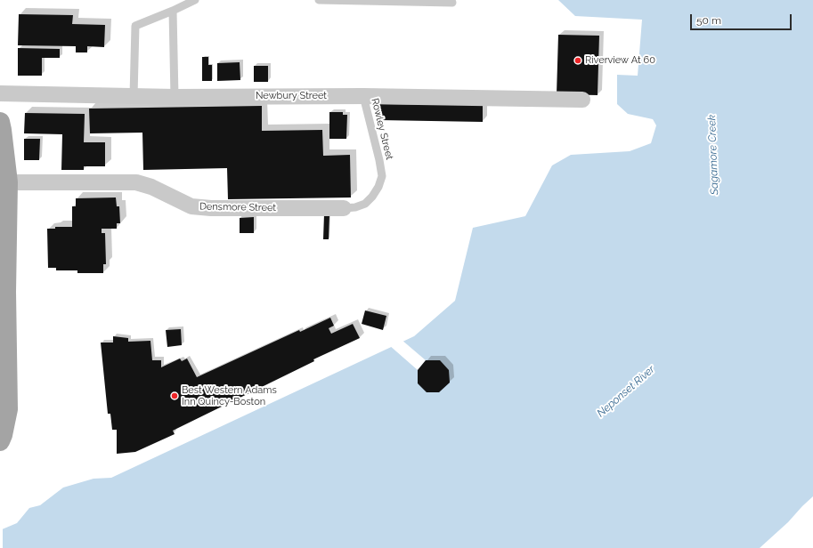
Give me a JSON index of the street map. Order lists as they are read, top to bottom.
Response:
{
  "streets": {
    "street": ["Newbury Street", "Densmore Street"],
    "lane": ["Rowley Street"]
  },
  "crossings": [
    ["Newbury Street", "Rowley Street"],
    ["Rowley Street", "Densmore Street"]
  ],
  "water": ["Sagamore Creek", "Neponset River"],
  "places": ["Riverview At 60", "Best Western Adams Inn Quincy-Boston"],
  "scale_bar": "50 m"
}
